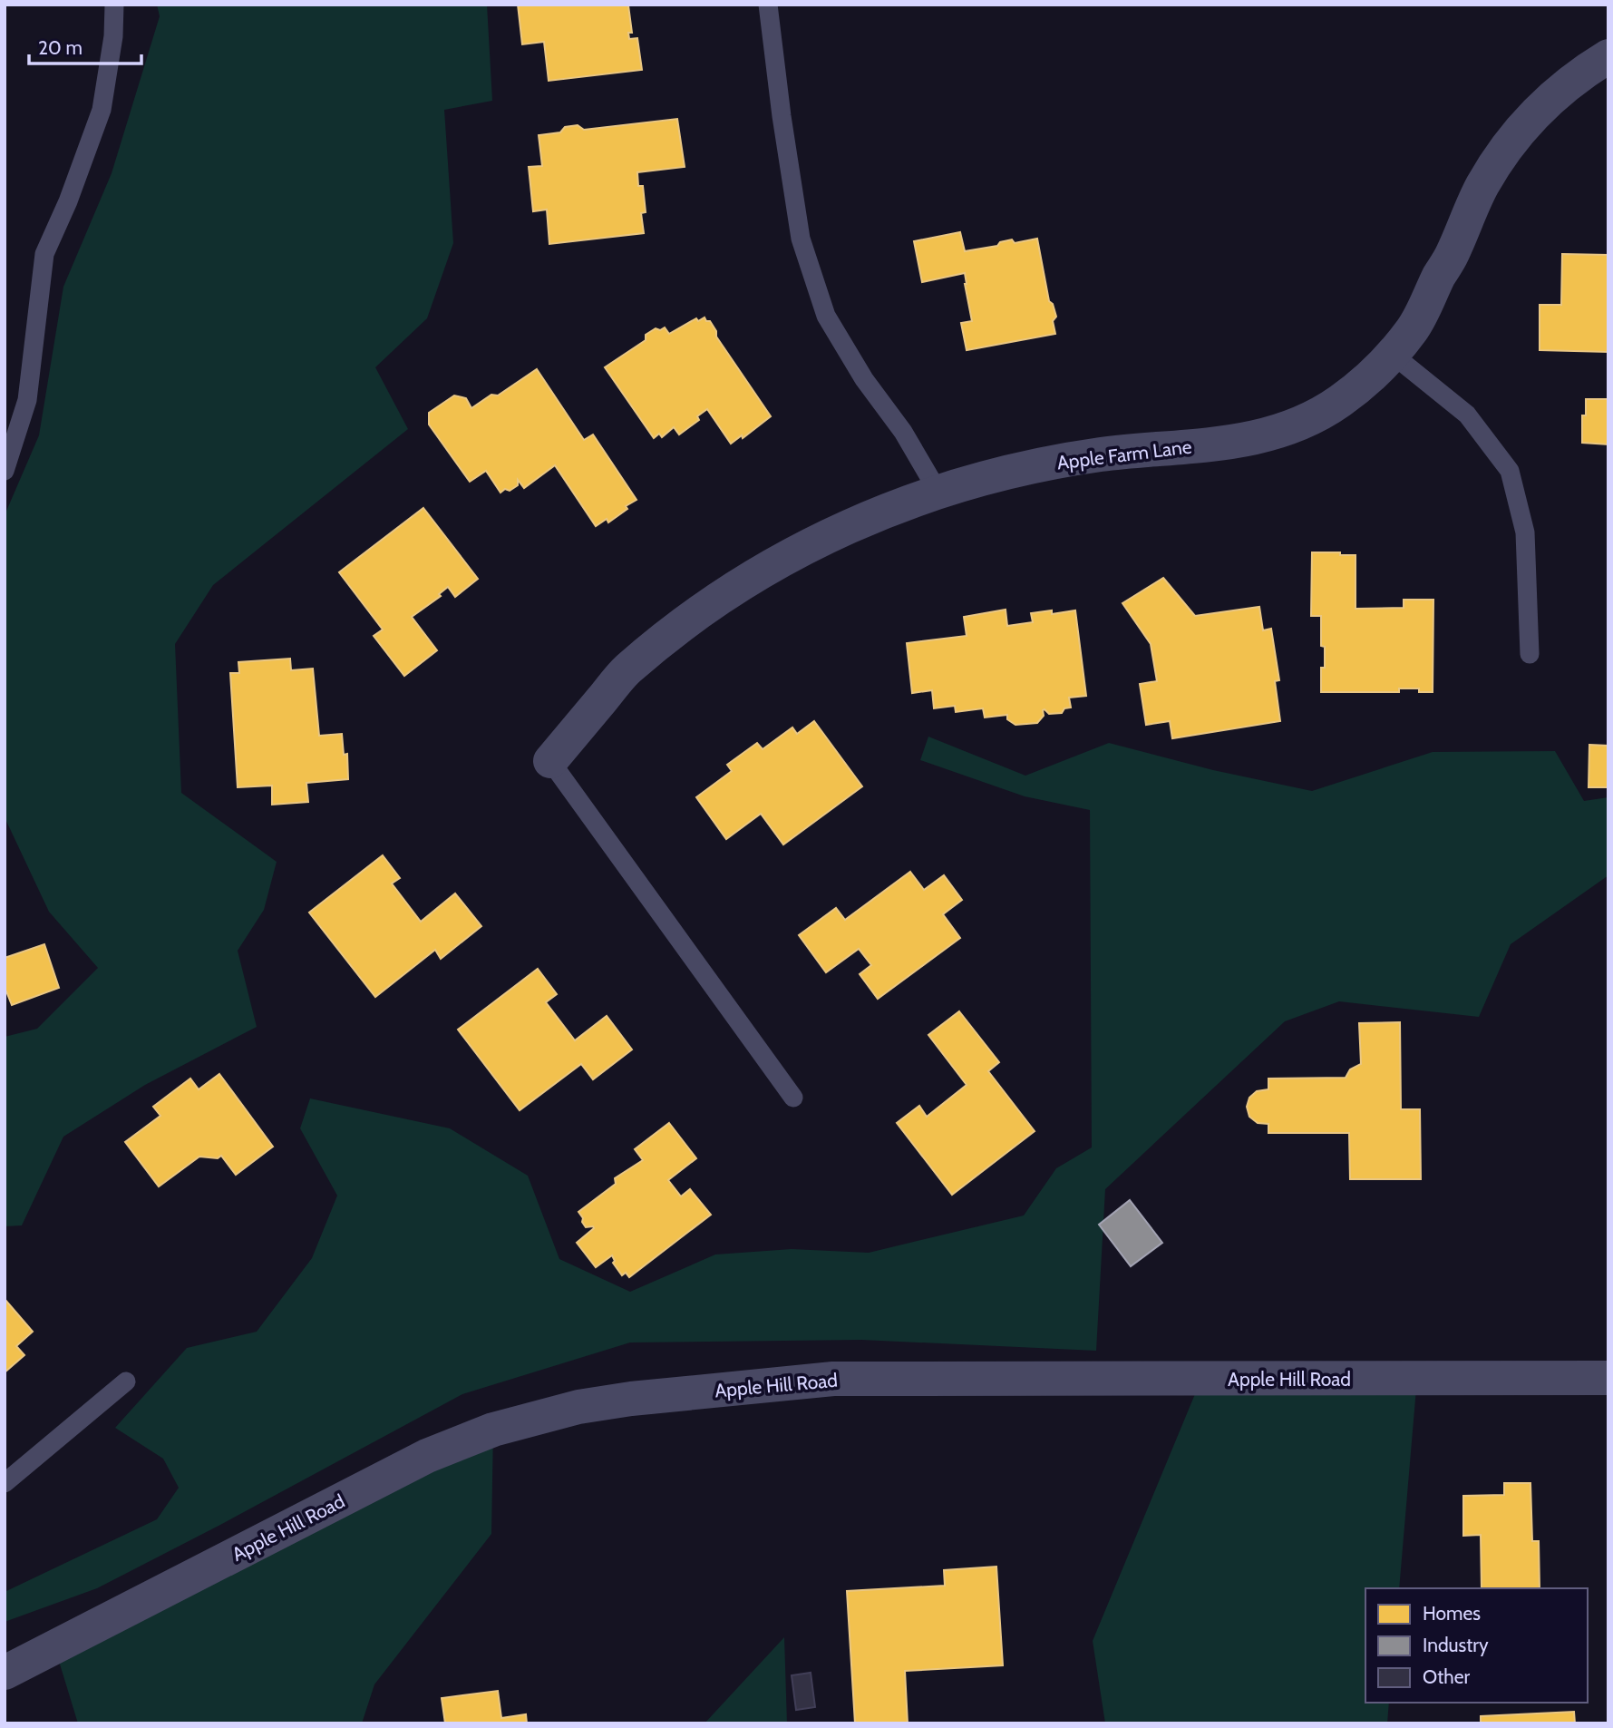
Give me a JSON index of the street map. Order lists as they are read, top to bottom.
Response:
{
  "streets": {
    "street": ["Apple Farm Lane", "Apple Hill Road"]
  },
  "legend": ["Homes", "Industry", "Other"],
  "scale_bar": "20 m"
}
